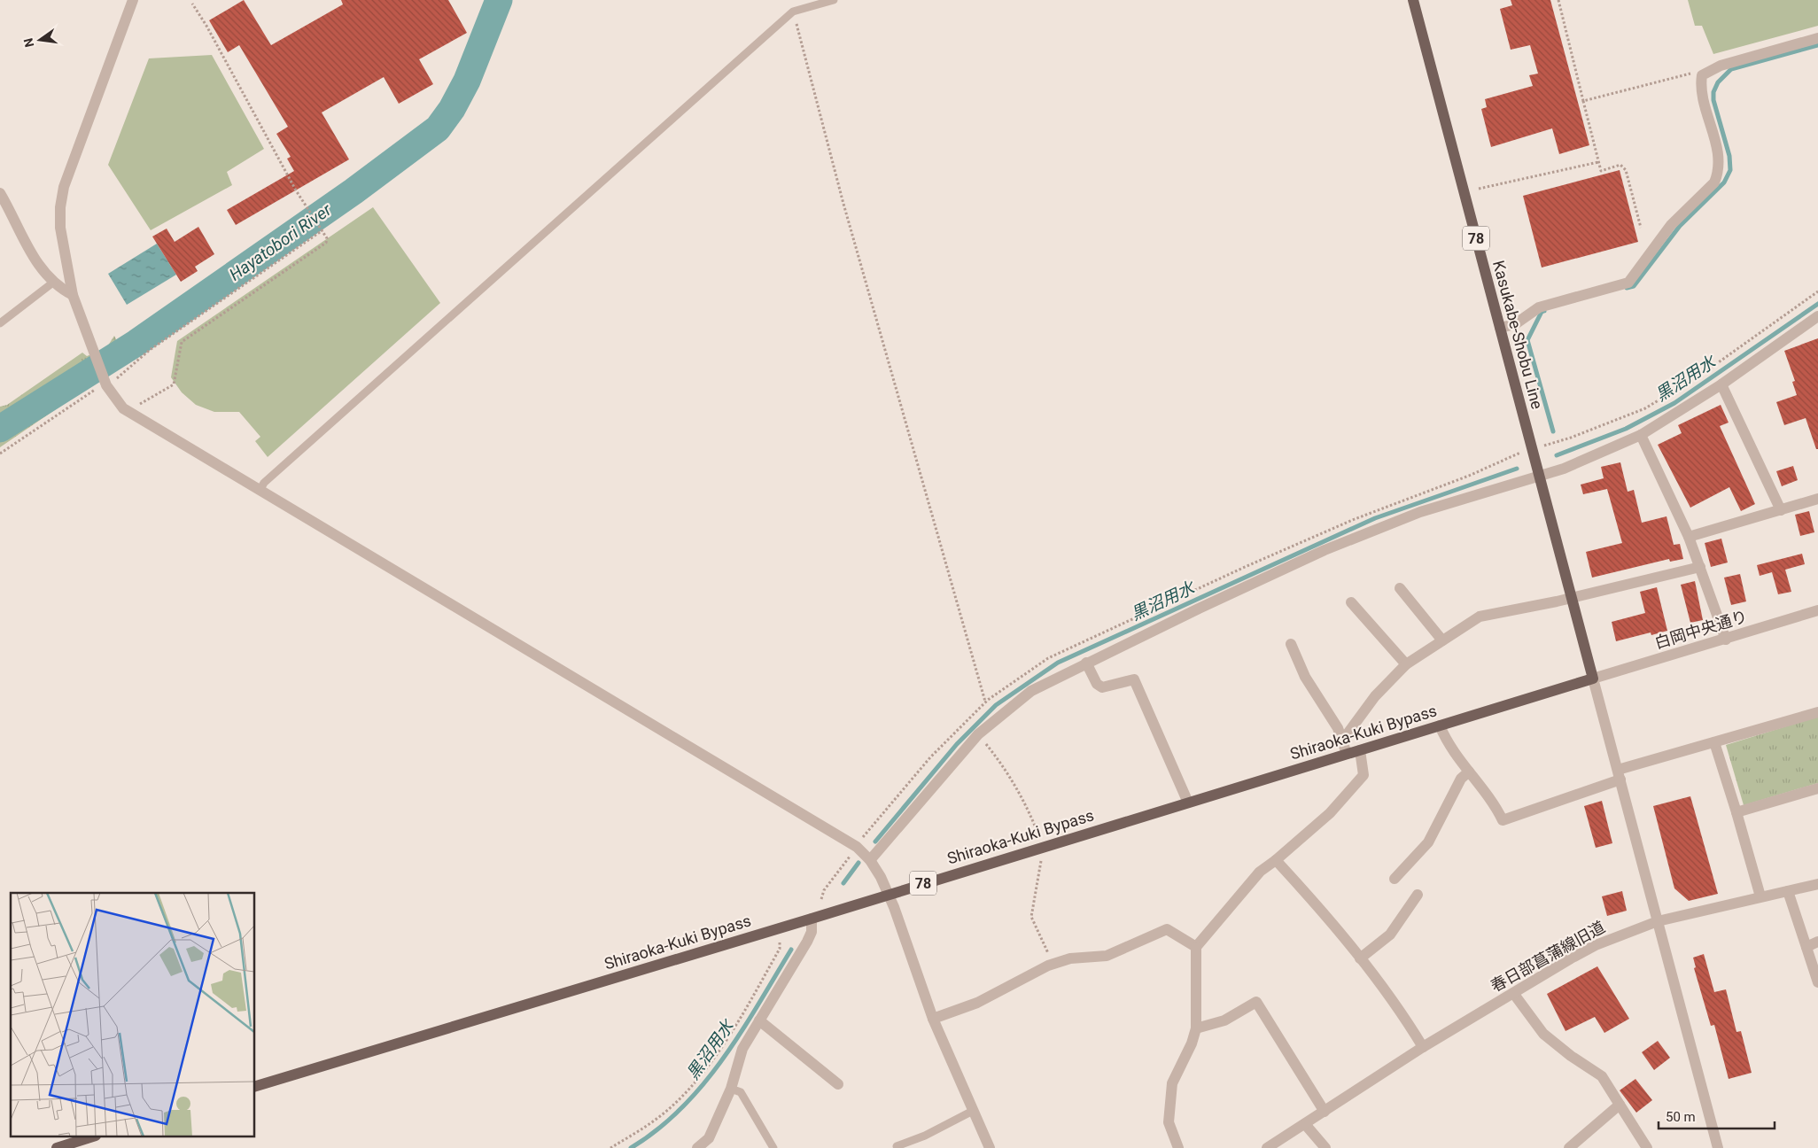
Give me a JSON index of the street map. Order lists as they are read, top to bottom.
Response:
{
  "streets": {
    "main road": ["78", "Kasukabe-Shobu Line", "Shiraoka-Kuki Bypass"],
    "street": ["白岡中央通り", "春日部菖蒲線旧道"]
  },
  "crossings": [
    ["Kasukabe-Shobu Line", "白岡中央通り"],
    ["Kasukabe-Shobu Line", "Shiraoka-Kuki Bypass"],
    ["白岡中央通り", "Shiraoka-Kuki Bypass"]
  ],
  "water": ["Hayatobori River", "黒沼用水"],
  "scale_bar": "50 m",
  "north": "left"
}
